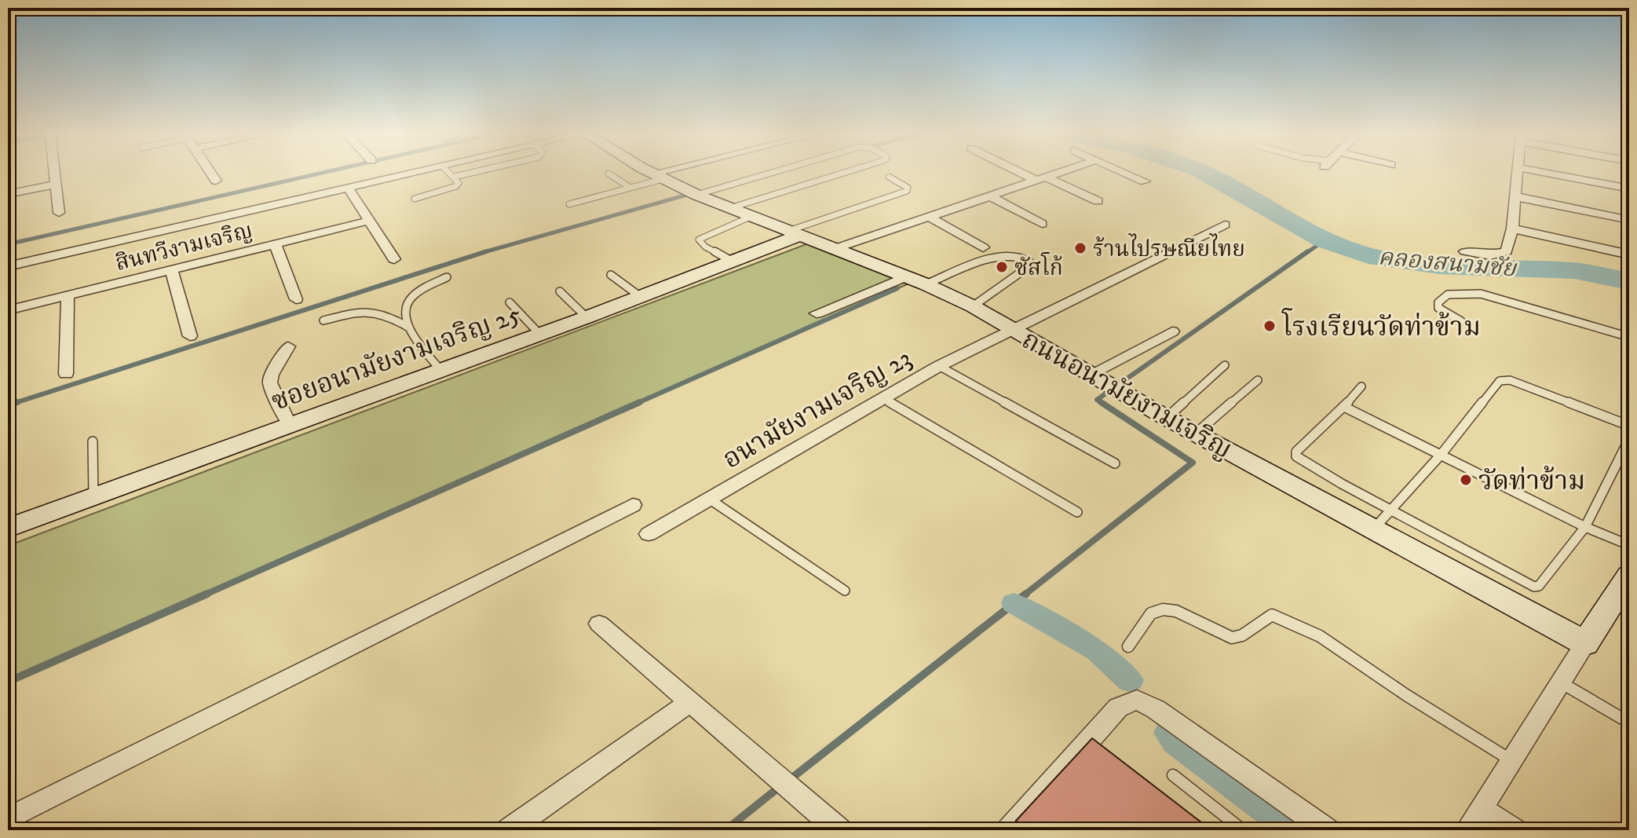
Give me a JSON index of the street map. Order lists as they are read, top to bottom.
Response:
{
  "streets": {
    "street": [
      "สินทวีงามเจริญ",
      "ซอยอนามัยงามเจริญ 25",
      "ถนนอนามัยงามเจริญ",
      "อนามัยงามเจริญ 23"
    ]
  },
  "crossings": [
    ["ซอยอนามัยงามเจริญ 25", "ถนนอนามัยงามเจริญ"],
    ["ถนนอนามัยงามเจริญ", "อนามัยงามเจริญ 23"]
  ],
  "water": ["คลองสนามชัย"],
  "places": [
    "ร้านไปรษณียไทย",
    "ซัสโก้",
    "โรงเรียนวัดท่าข้าม",
    "วัดท่าข้าม"
  ]
}
